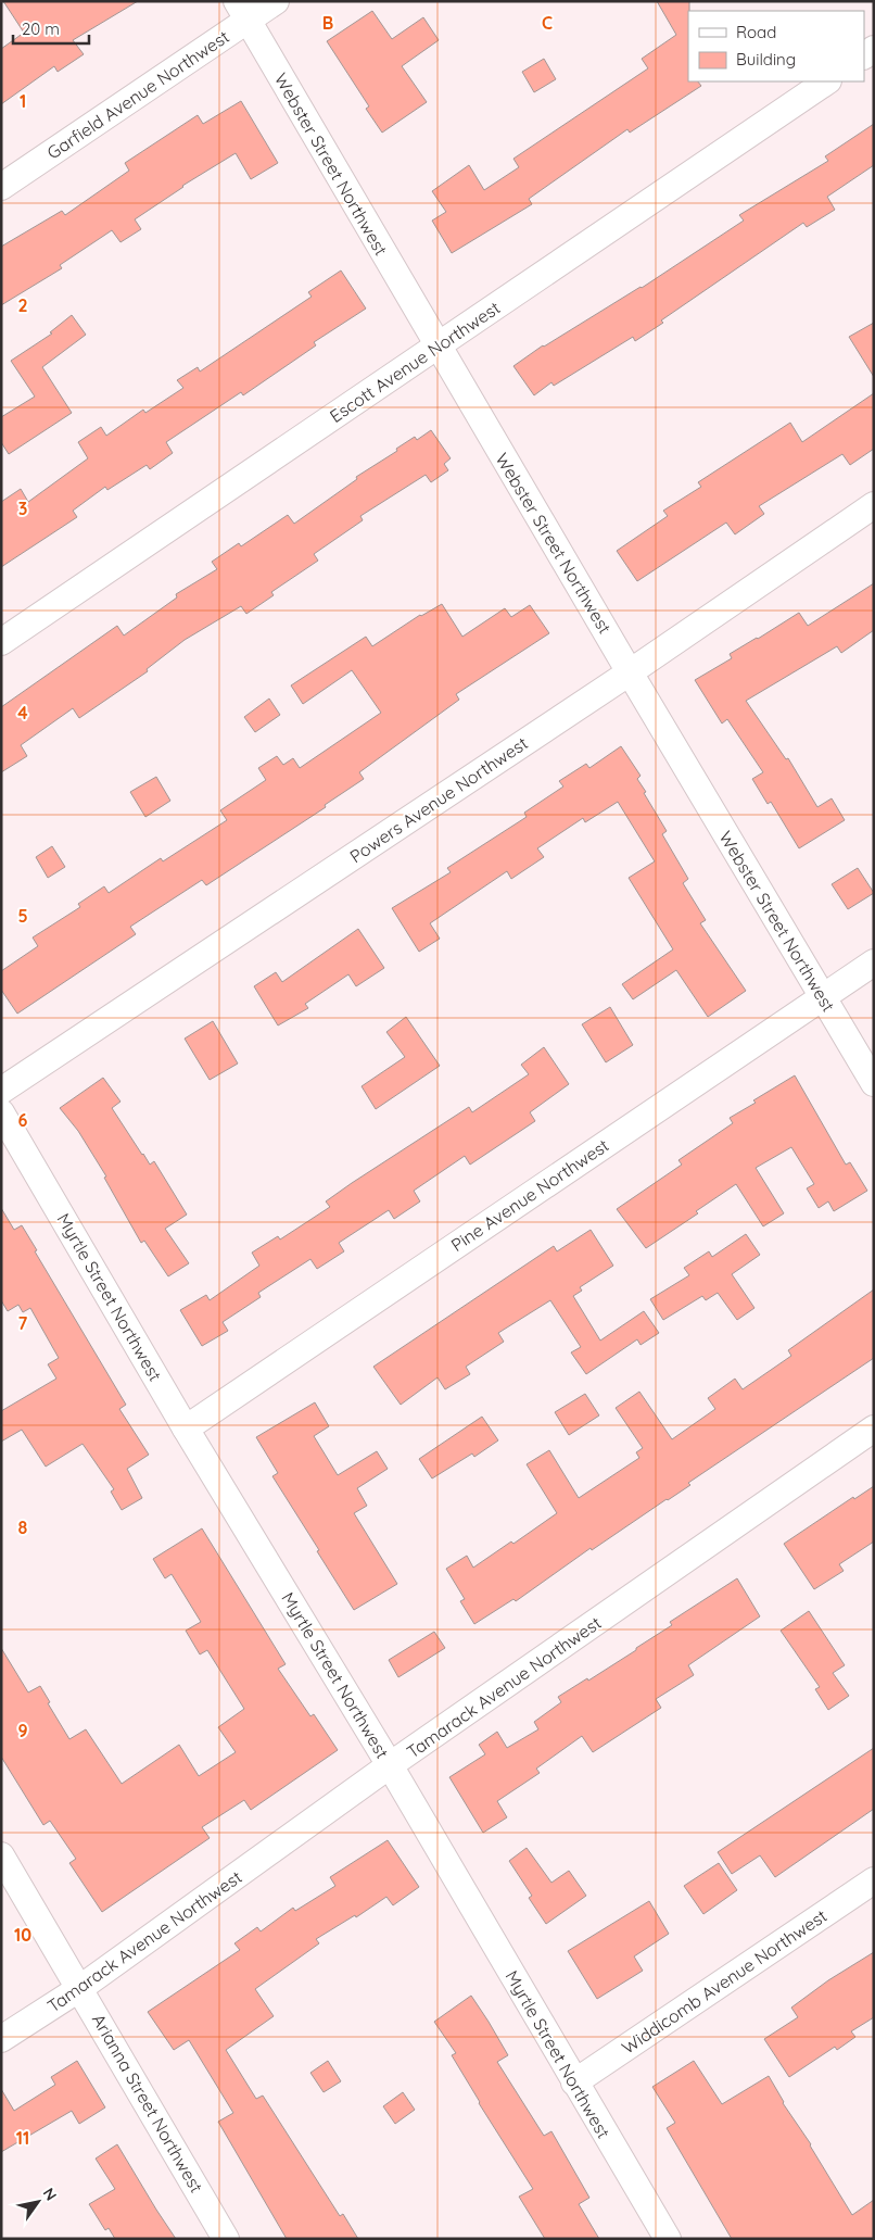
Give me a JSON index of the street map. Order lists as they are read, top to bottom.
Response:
{
  "streets": {
    "street": [
      "Garfield Avenue Northwest",
      "Webster Street Northwest",
      "Escott Avenue Northwest",
      "Powers Avenue Northwest",
      "Pine Avenue Northwest",
      "Myrtle Street Northwest",
      "Tamarack Avenue Northwest",
      "Widdicomb Avenue Northwest",
      "Arianna Street Northwest"
    ]
  },
  "crossings": [
    ["Garfield Avenue Northwest", "Webster Street Northwest"],
    ["Webster Street Northwest", "Escott Avenue Northwest"],
    ["Webster Street Northwest", "Powers Avenue Northwest"],
    ["Webster Street Northwest", "Pine Avenue Northwest"],
    ["Pine Avenue Northwest", "Myrtle Street Northwest"],
    ["Myrtle Street Northwest", "Tamarack Avenue Northwest"],
    ["Myrtle Street Northwest", "Widdicomb Avenue Northwest"],
    ["Tamarack Avenue Northwest", "Arianna Street Northwest"]
  ],
  "legend": ["Road", "Building"],
  "scale_bar": "20 m",
  "north": "top right",
  "grid": {
    "columns": ["B", "C"],
    "rows": [
      "1",
      "2",
      "3",
      "4",
      "5",
      "6",
      "7",
      "8",
      "9",
      "10",
      "11"
    ]
  }
}
